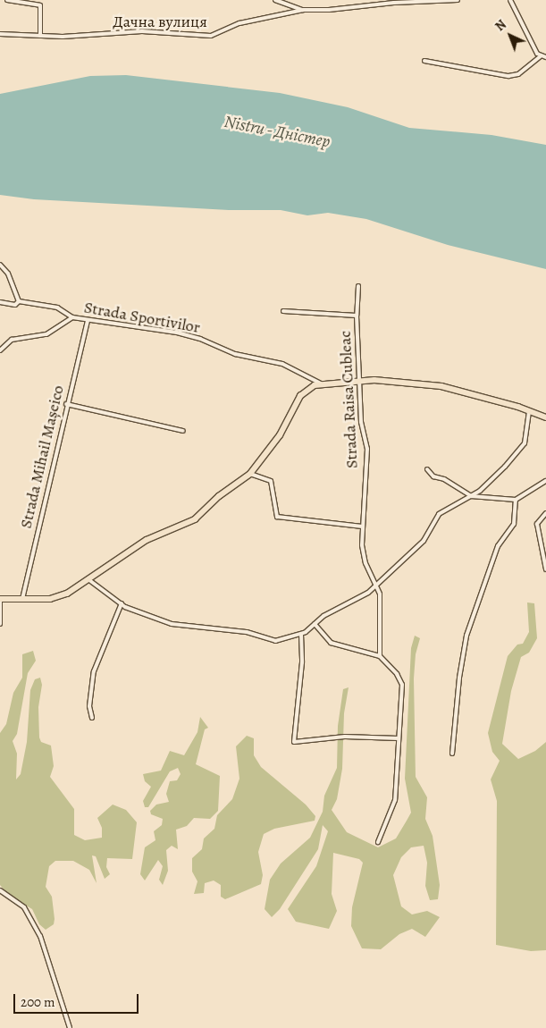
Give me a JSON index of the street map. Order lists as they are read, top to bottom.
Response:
{
  "streets": {
    "street": [
      "Дачна вулиця",
      "Strada Sportivilor",
      "Strada Raisa Cubleac",
      "Strada Mihail Mașeico"
    ]
  },
  "crossings": [
    ["Strada Sportivilor", "Strada Mihail Mașeico"]
  ],
  "water": ["Nistru - Дністер"],
  "scale_bar": "200 m",
  "north": "top left"
}
